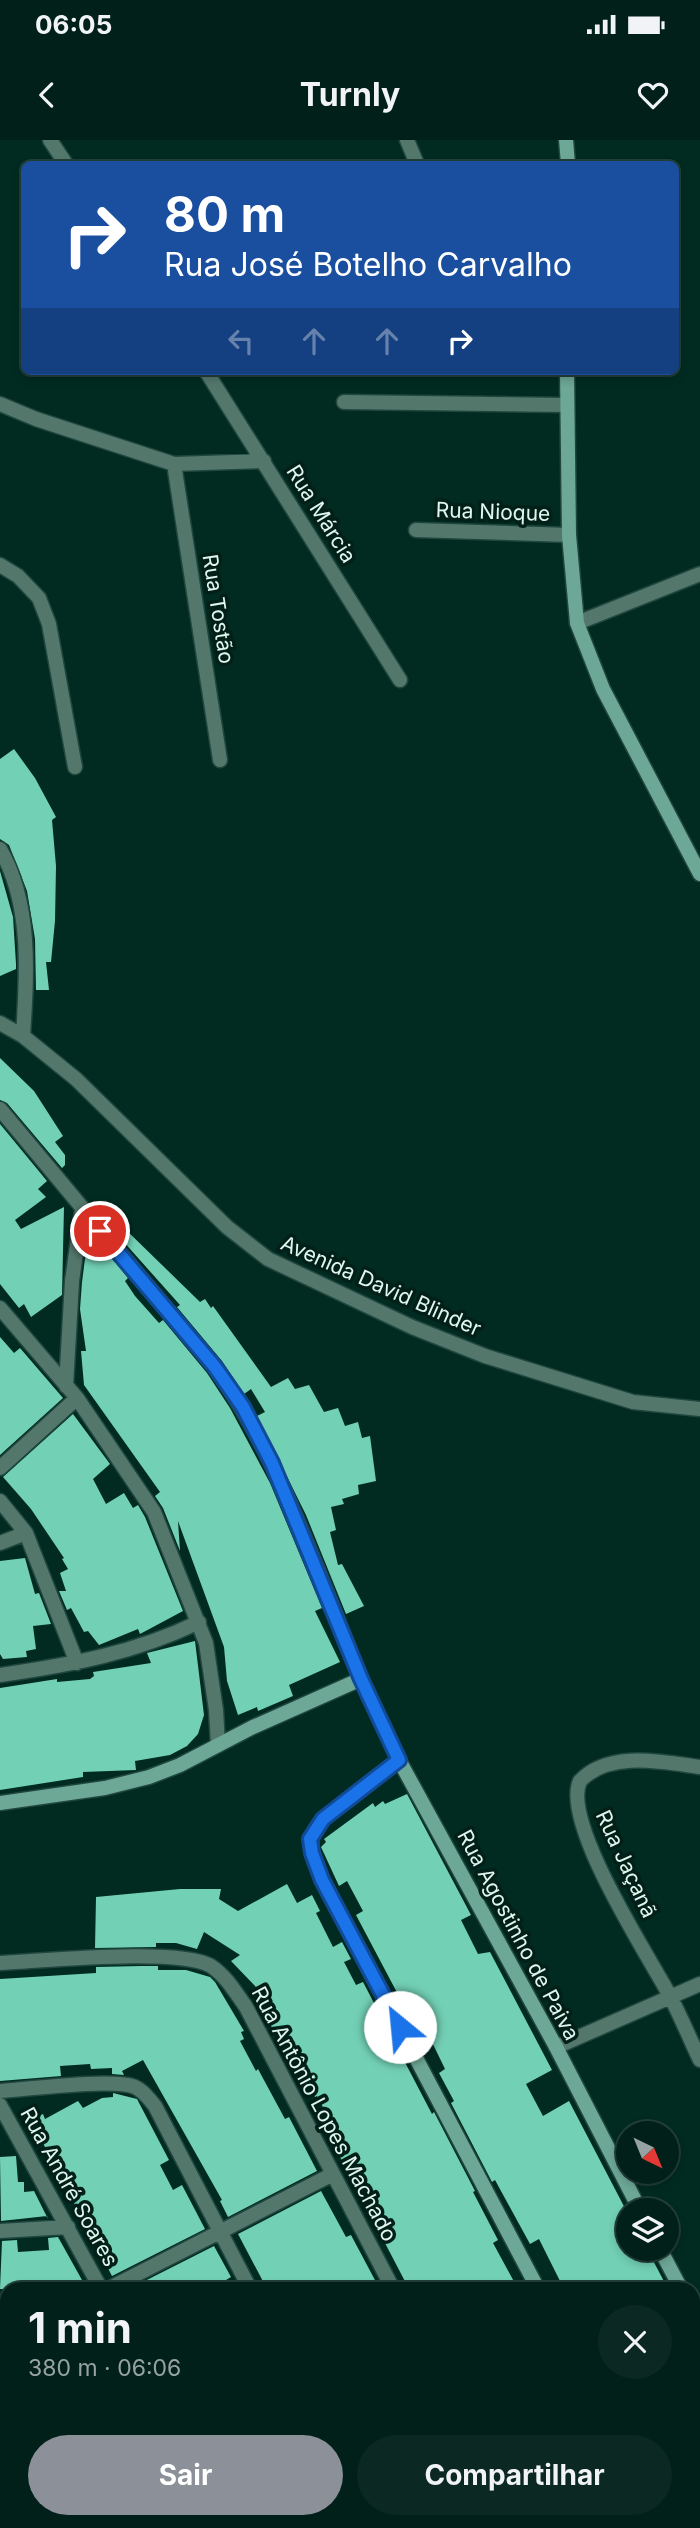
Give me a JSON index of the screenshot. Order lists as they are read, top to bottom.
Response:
{
  "streets": {
    "main road": ["Rua Agostinho de Paiva"],
    "street": [
      "Rua Nioque",
      "Rua Márcia",
      "Rua Tostão",
      "Avenida David Blinder",
      "Rua Jaçanã",
      "Rua Antônio Lopes Machado",
      "Rua André Soares"
    ]
  },
  "north": "bottom right",
  "page": {
    "status": "06:05",
    "header": "Turnly",
    "turn": ["80 m", "Rua José Botelho Carvalho"],
    "heading": ["1 min", "380 m · 06:06"],
    "buttons": ["Sair", "Compartilhar"]
  }
}
